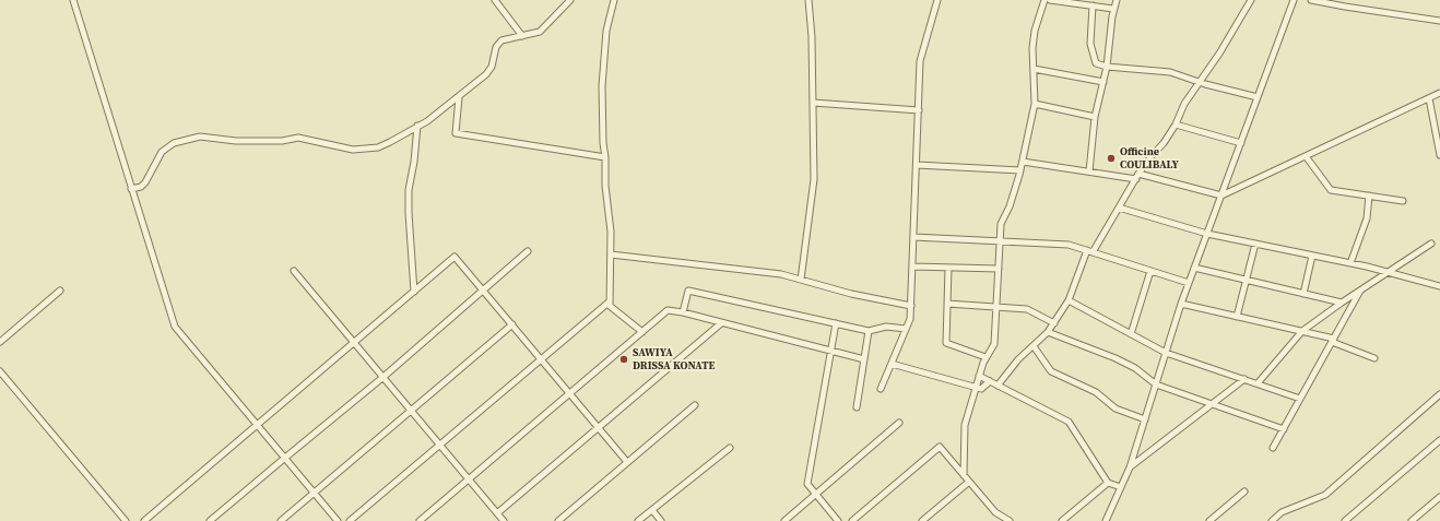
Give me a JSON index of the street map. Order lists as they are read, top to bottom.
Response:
{
  "places": ["Officine COULIBALY", "SAWIYA DRISSA KONATE"]
}
